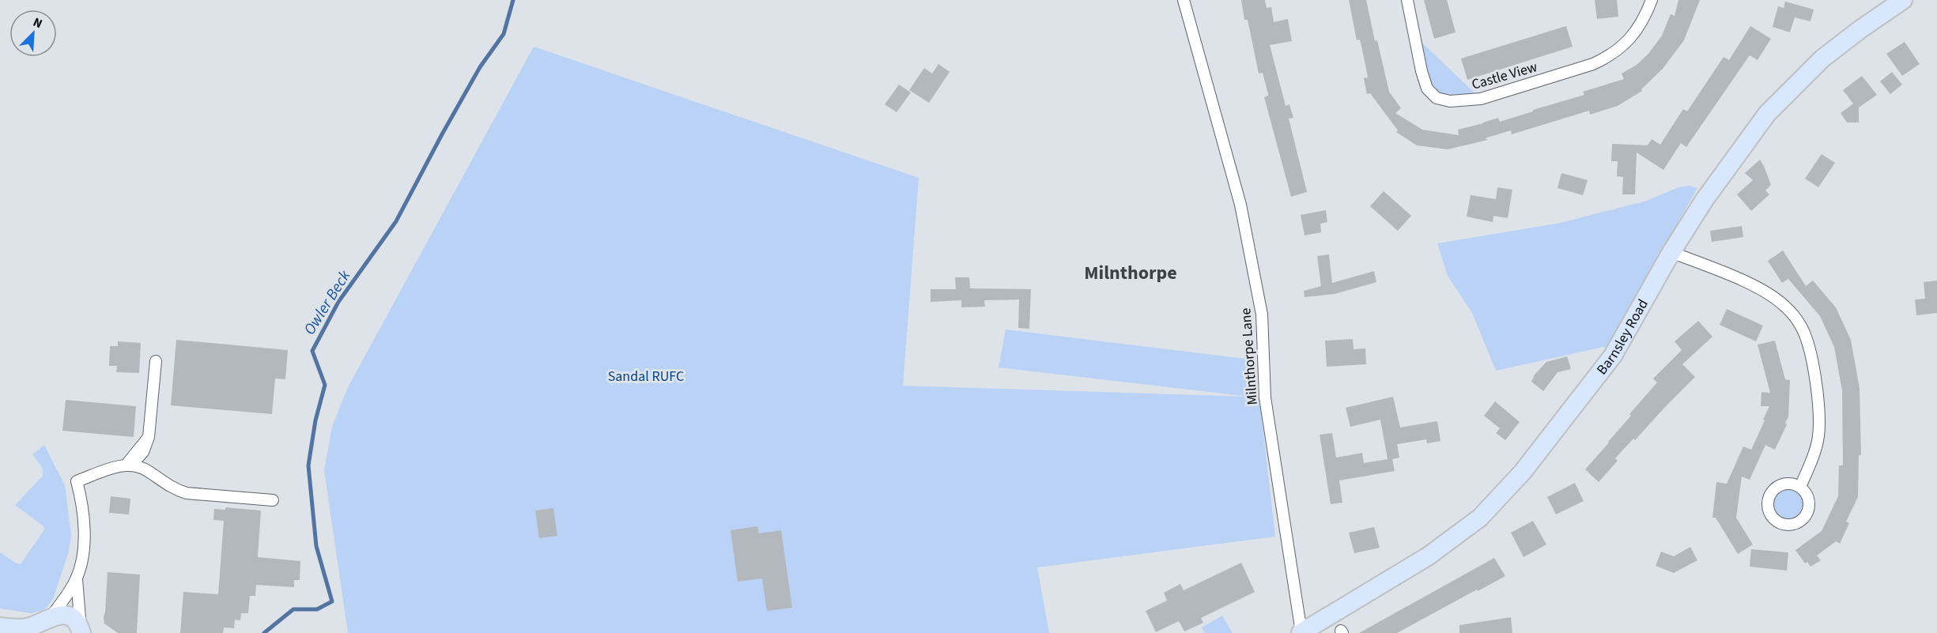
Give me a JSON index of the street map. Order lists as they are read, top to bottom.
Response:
{
  "streets": {
    "main road": ["Barnsley Road"],
    "street": ["Castle View", "Milnthorpe Lane"]
  },
  "crossings": [
    ["Barnsley Road", "Milnthorpe Lane"]
  ],
  "districts": ["Milnthorpe"],
  "water": ["Owler Beck"],
  "parks": ["Sandal RUFC"],
  "north": "top right"
}
